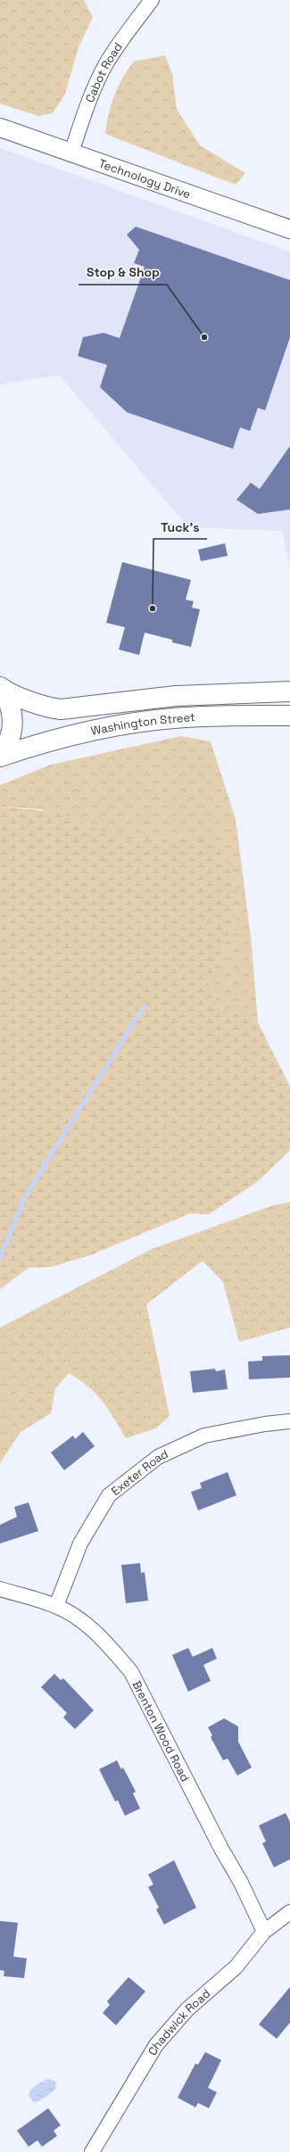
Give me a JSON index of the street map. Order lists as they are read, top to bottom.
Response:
{
  "streets": {
    "main road": ["Washington Street"],
    "street": [
      "Cabot Road",
      "Technology Drive",
      "Exeter Road",
      "Brenton Wood Road",
      "Chadwick Road"
    ]
  },
  "crossings": [
    ["Cabot Road", "Technology Drive"],
    ["Exeter Road", "Brenton Wood Road"],
    ["Brenton Wood Road", "Chadwick Road"]
  ],
  "places": ["Stop & Shop", "Tuck's"]
}
